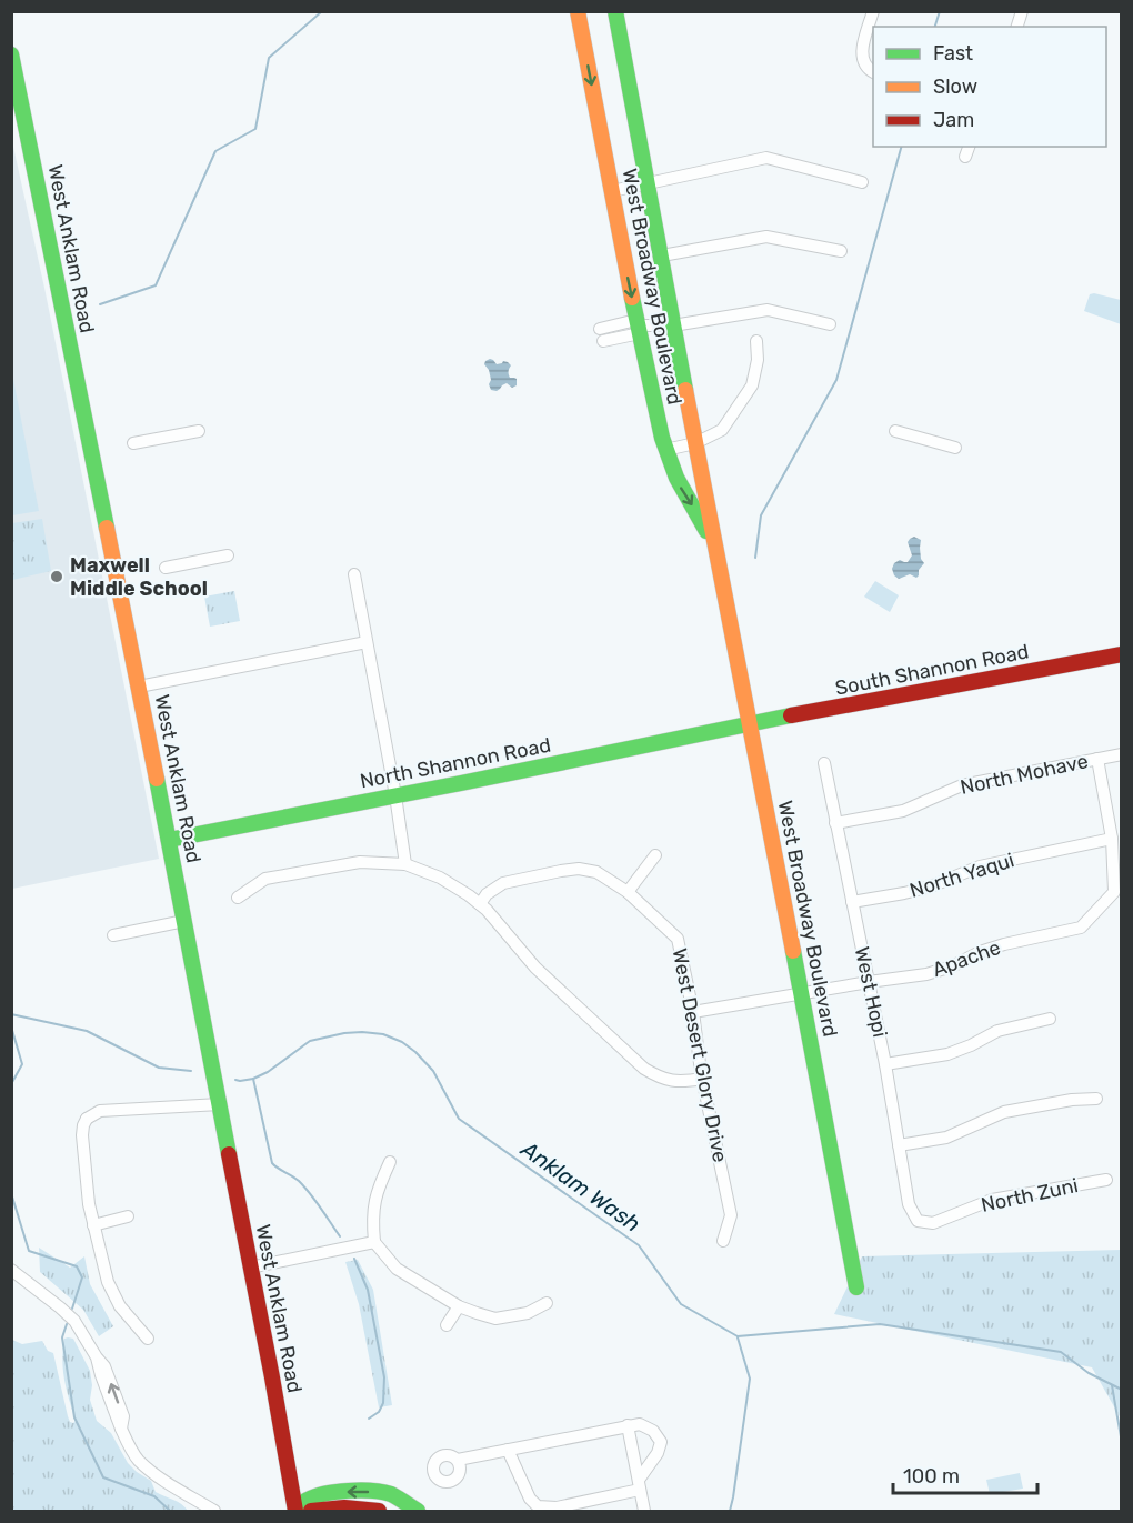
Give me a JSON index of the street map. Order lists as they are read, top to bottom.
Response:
{
  "streets": {
    "street": [
      "West Anklam Road",
      "West Broadway Boulevard",
      "South Shannon Road",
      "North Shannon Road",
      "North Mohave",
      "North Yaqui",
      "Apache",
      "West Hopi",
      "West Desert Glory Drive",
      "North Zuni"
    ]
  },
  "crossings": [
    ["West Anklam Road", "North Shannon Road"],
    ["West Broadway Boulevard", "South Shannon Road"],
    ["West Broadway Boulevard", "North Shannon Road"],
    ["West Broadway Boulevard", "Apache"],
    ["South Shannon Road", "North Shannon Road"],
    ["North Mohave", "West Hopi"],
    ["North Yaqui", "West Hopi"],
    ["Apache", "West Hopi"],
    ["Apache", "West Desert Glory Drive"],
    ["West Hopi", "North Zuni"]
  ],
  "water": ["Anklam Wash"],
  "places": ["Maxwell Middle School"],
  "legend": ["Fast", "Slow", "Jam"],
  "scale_bar": "100 m"
}
